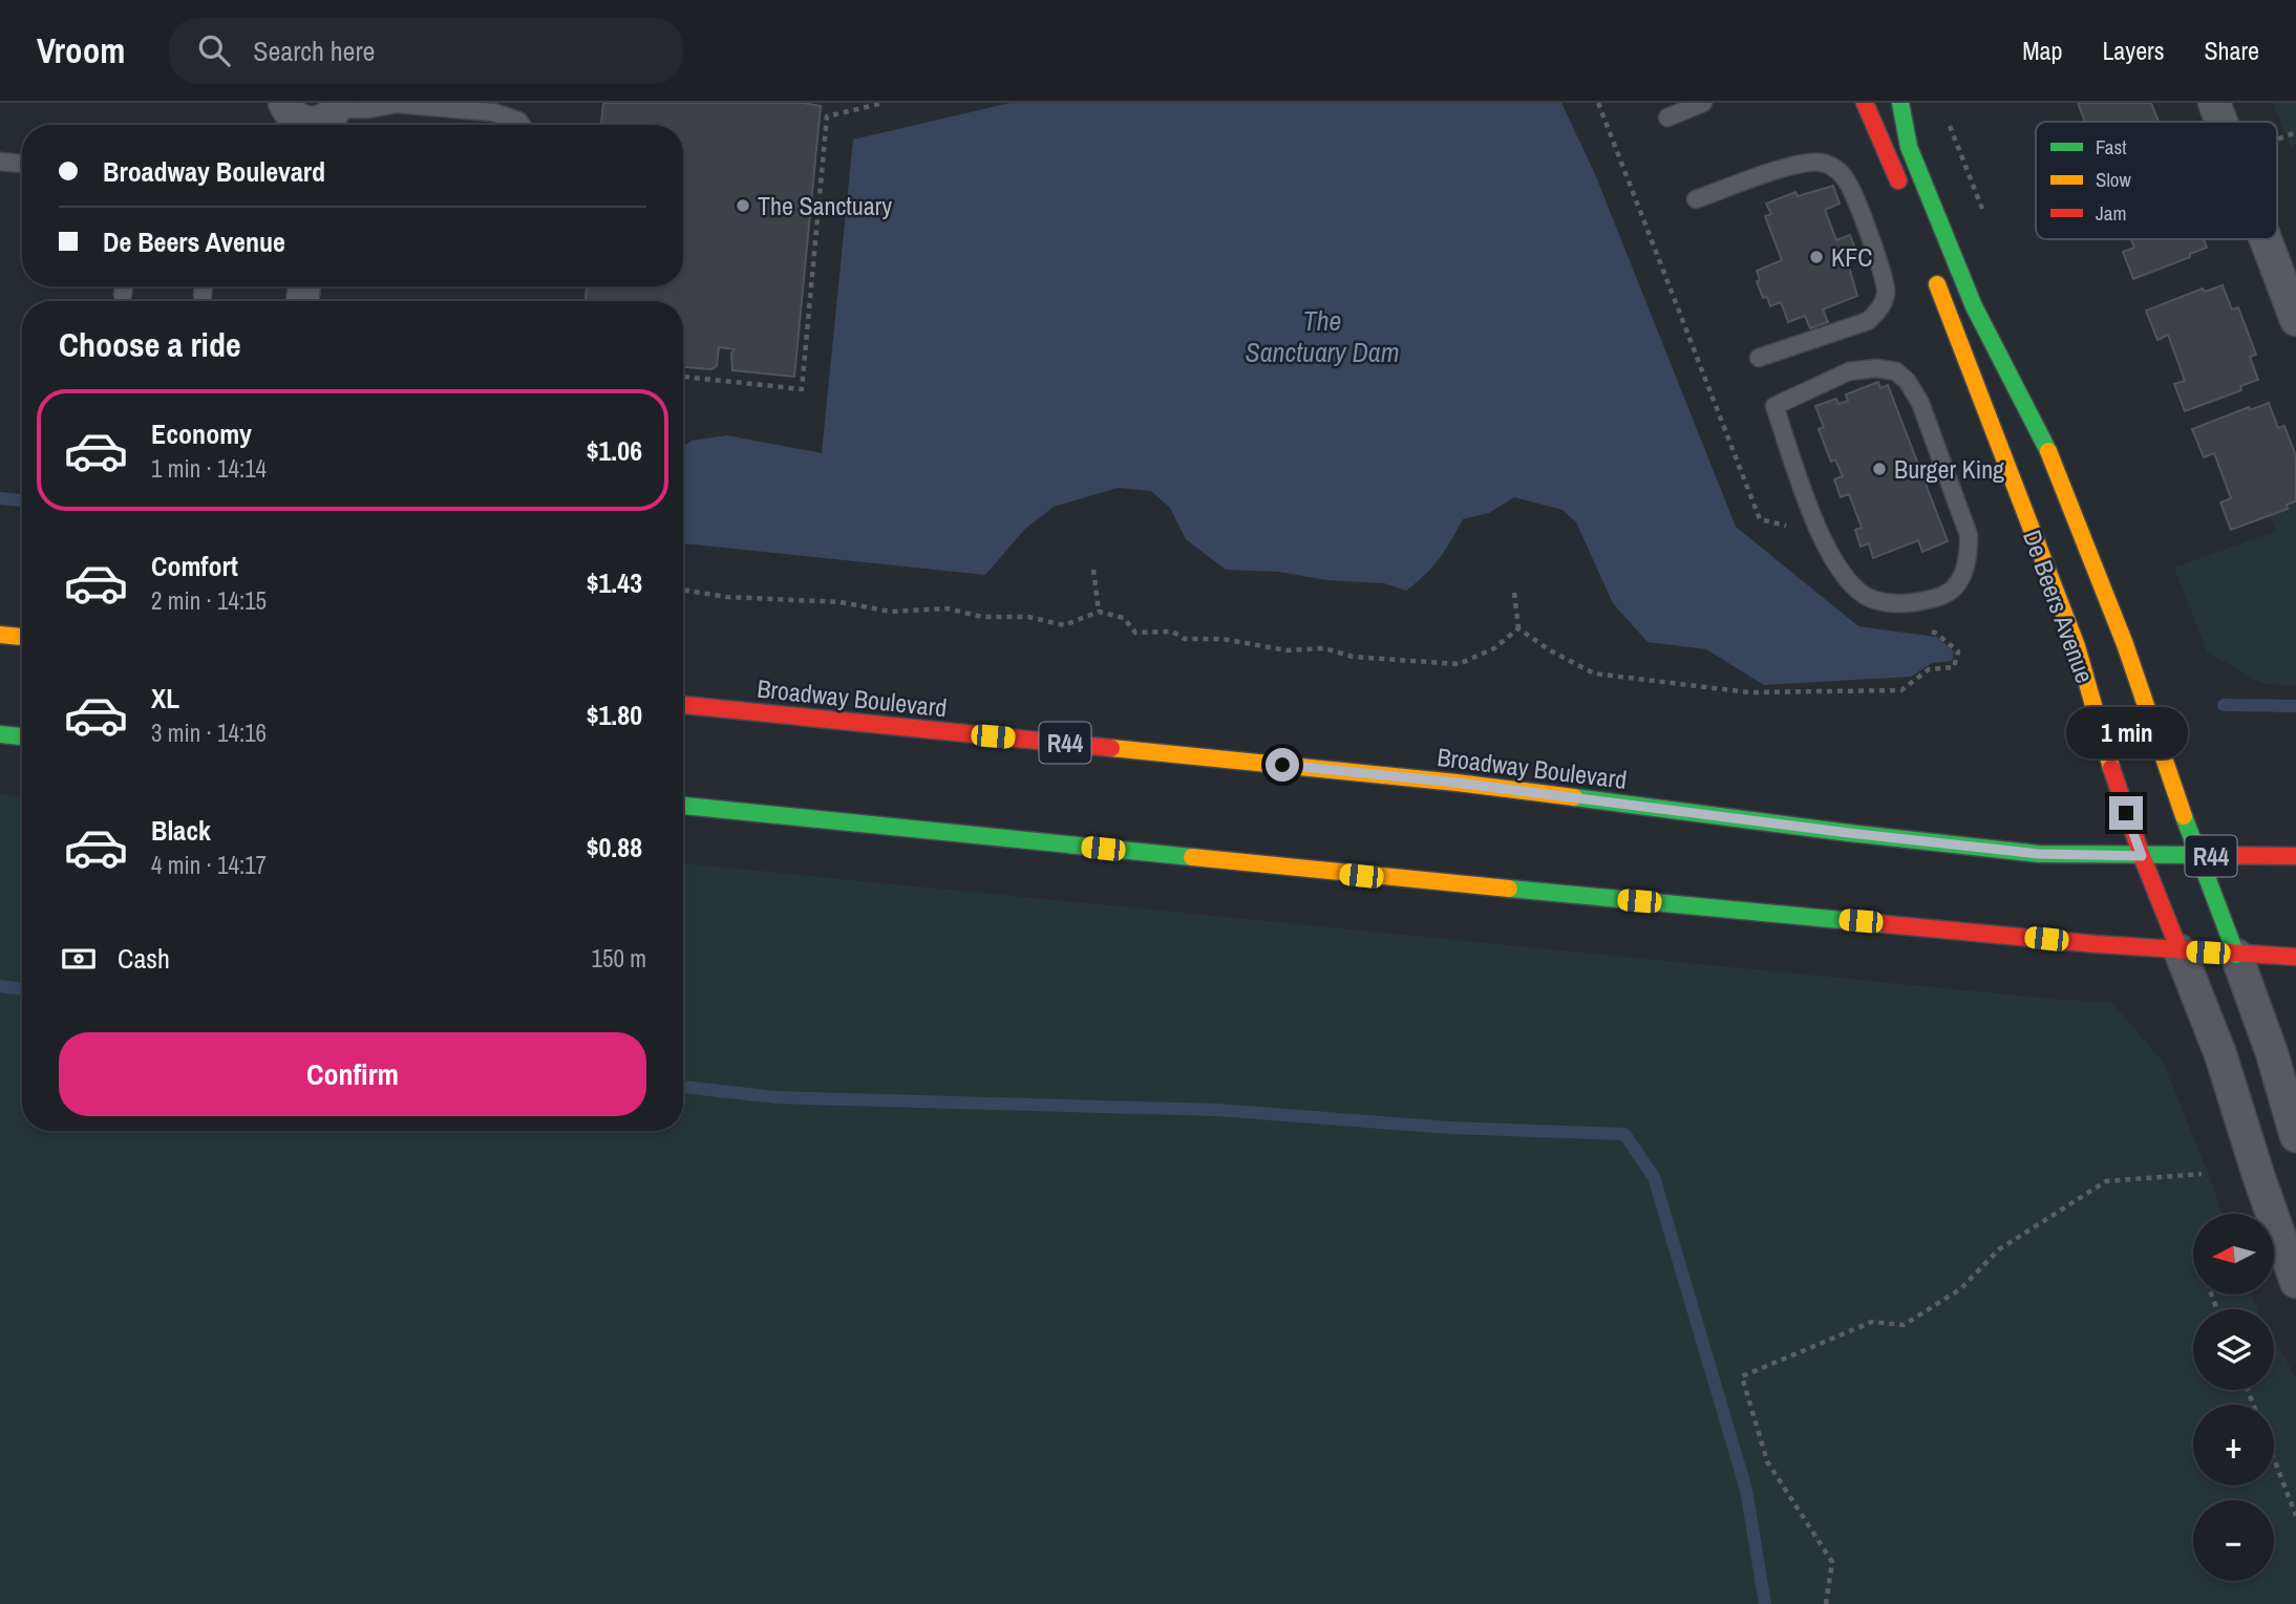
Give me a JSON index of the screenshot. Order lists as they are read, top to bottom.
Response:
{
  "streets": {
    "main road": ["De Beers Avenue", "Broadway Boulevard", "R44"]
  },
  "crossings": [
    ["De Beers Avenue", "Broadway Boulevard"]
  ],
  "water": ["The Sanctuary Dam"],
  "places": ["The Sanctuary", "KFC", "Burger King"],
  "legend": ["Fast", "Slow", "Jam"],
  "north": "left",
  "page": {
    "header": "Vroom",
    "search": "Search here",
    "nav": ["Map", "Layers", "Share"],
    "banner": ["Broadway Boulevard", "De Beers Avenue"],
    "heading": "Choose a ride",
    "list": [
      {
        "name": "Economy",
        "note": "1 min · 14:14",
        "value": "$1.06"
      },
      {
        "name": "Comfort",
        "note": "2 min · 14:15",
        "value": "$1.43"
      },
      {
        "name": "XL",
        "note": "3 min · 14:16",
        "value": "$1.80"
      },
      {
        "name": "Black",
        "note": "4 min · 14:17",
        "value": "$0.88"
      }
    ],
    "bubble": "1 min",
    "pay": ["Cash", "150 m"],
    "buttons": "Confirm",
    "map_buttons": ["+", "−"]
  }
}
